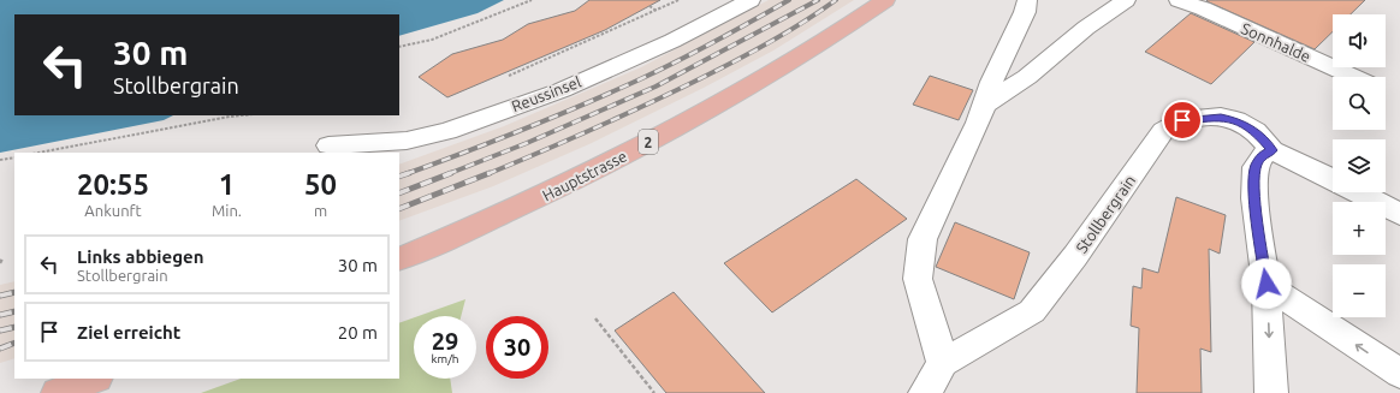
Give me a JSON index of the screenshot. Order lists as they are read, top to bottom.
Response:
{
  "streets": {
    "main road": ["2", "Hauptstrasse"],
    "street": ["Sonnhalde", "Reussinsel", "Stollbergrain"]
  },
  "page": {
    "map_buttons": ["+", "−"],
    "turn": ["30 m", "Stollbergrain"],
    "eta": [
      "20:55",
      "Ankunft",
      "1",
      "Min.",
      "50",
      "m"
    ],
    "list": [
      {
        "name": "Links abbiegen",
        "note": "Stollbergrain",
        "value": "30 m"
      },
      {
        "name": "Ziel erreicht",
        "value": "20 m"
      }
    ],
    "speed": "29 km/h",
    "limit": "30"
  }
}
